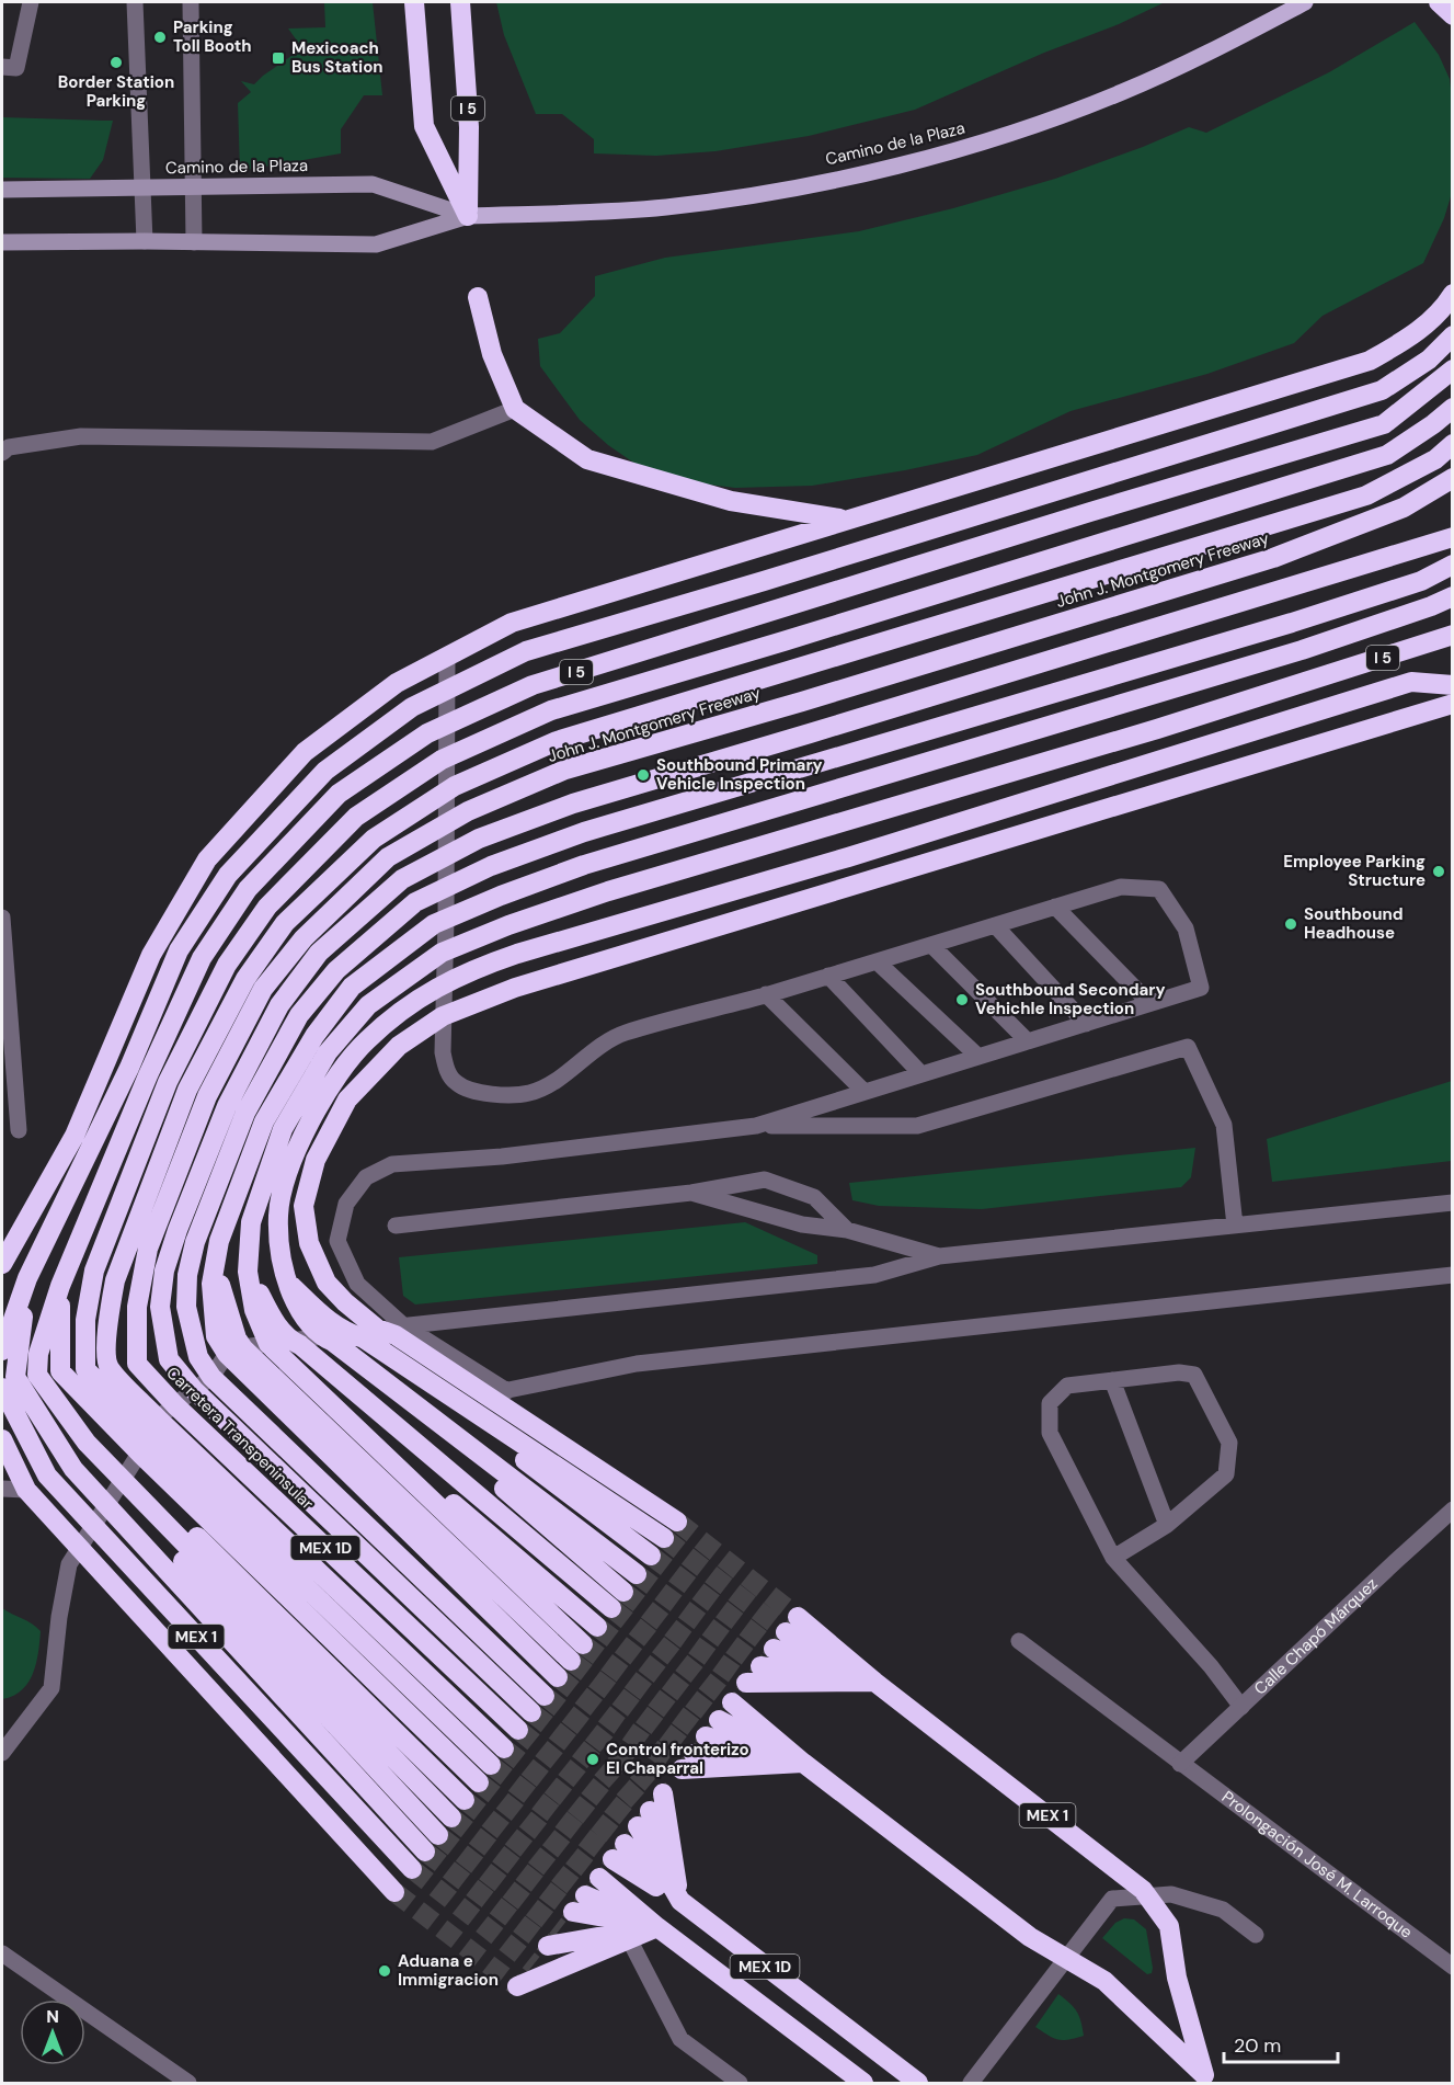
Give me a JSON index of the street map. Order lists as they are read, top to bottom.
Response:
{
  "streets": {
    "highway": [
      "I 5",
      "John J. Montgomery Freeway",
      "Carretera Transpeninsular",
      "MEX 1D",
      "MEX 1"
    ],
    "main road": ["Camino de la Plaza"],
    "street": ["Calle Chapó Márquez", "Prolongación José M. Larroque"]
  },
  "crossings": [
    ["I 5", "Camino de la Plaza"],
    ["I 5", "MEX 1"],
    ["John J. Montgomery Freeway", "Carretera Transpeninsular"],
    ["Calle Chapó Márquez", "Prolongación José M. Larroque"]
  ],
  "places": {
    "other": [
      "Parking Toll Booth",
      "Border Station Parking",
      "Southbound Primary Vehicle Inspection",
      "Employee Parking Structure",
      "Southbound Headhouse",
      "Southbound Secondary Vehichle Inspection",
      "Control fronterizo El Chaparral",
      "Aduana e Immigracion"
    ],
    "transit": ["Mexicoach Bus Station"]
  },
  "scale_bar": "20 m",
  "north": "top"
}
